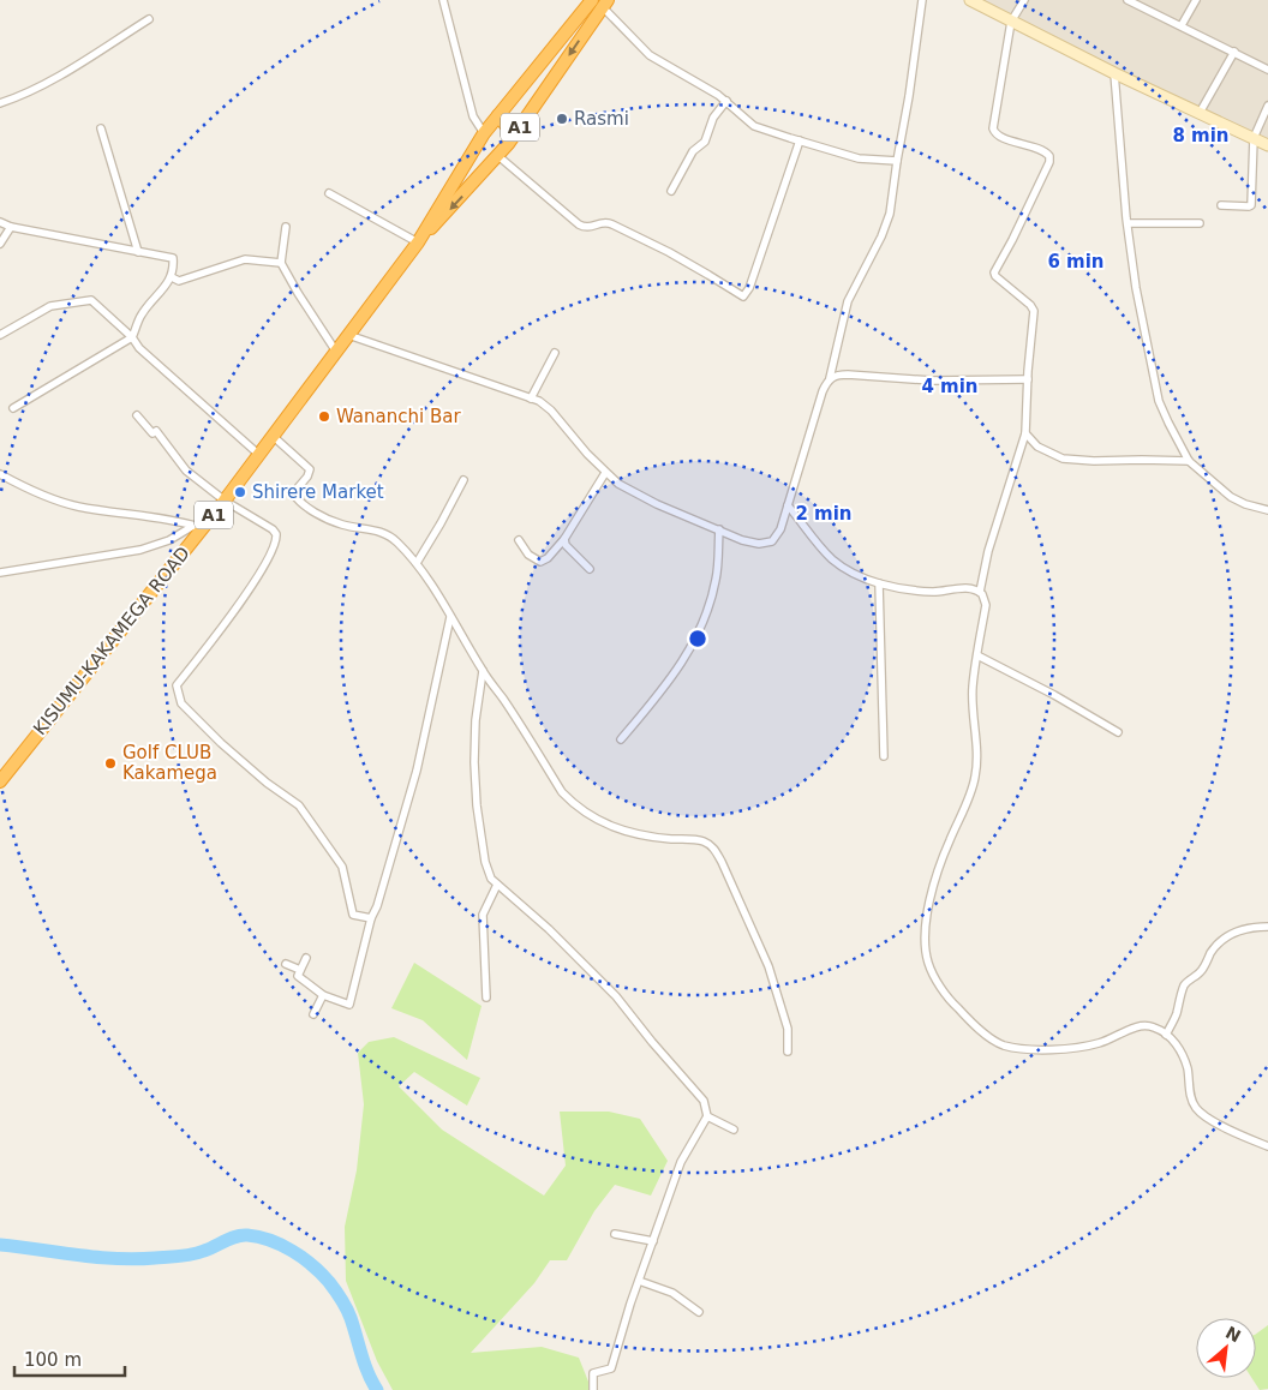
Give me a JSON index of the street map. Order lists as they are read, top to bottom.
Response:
{
  "streets": {
    "highway": ["A1", "KISUMU-KAKAMEGA ROAD"]
  },
  "places": [
    "Rasmi",
    "Wananchi Bar",
    "Shirere Market",
    "Golf CLUB Kakamega"
  ],
  "scale_bar": "100 m",
  "north": "top right",
  "rings": [
    "8 min",
    "6 min",
    "4 min",
    "2 min"
  ]
}
